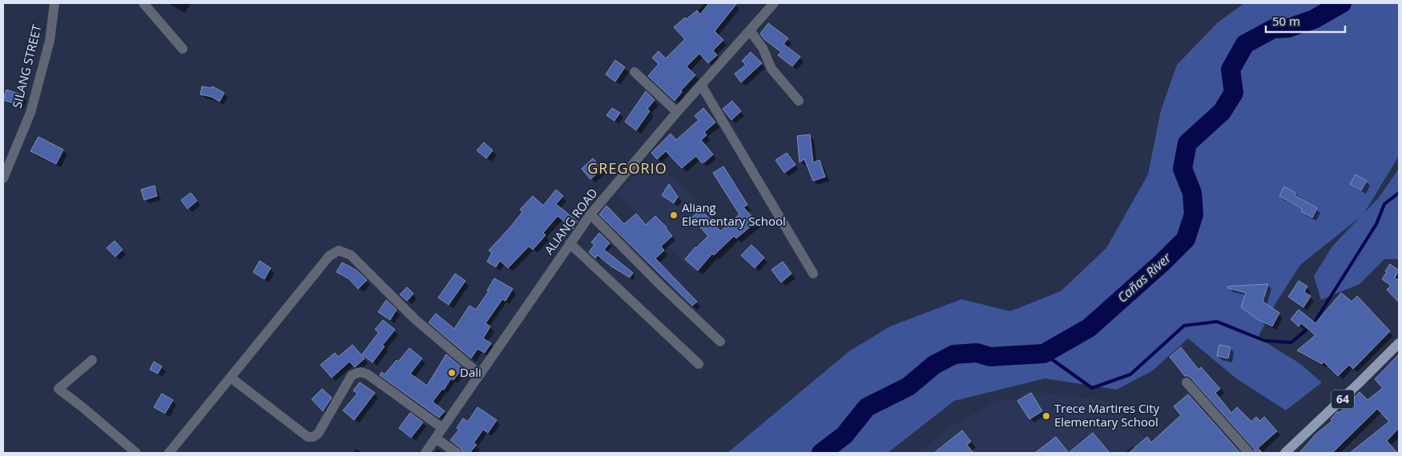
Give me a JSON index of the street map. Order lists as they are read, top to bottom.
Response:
{
  "streets": {
    "main road": ["64"],
    "street": ["SILANG STREET", "ALIANG ROAD"]
  },
  "districts": ["GREGORIO"],
  "water": ["Cañas River"],
  "places": ["Aliang Elementary School", "Dali", "Trece Martires City Elementary School"],
  "scale_bar": "50 m"
}
